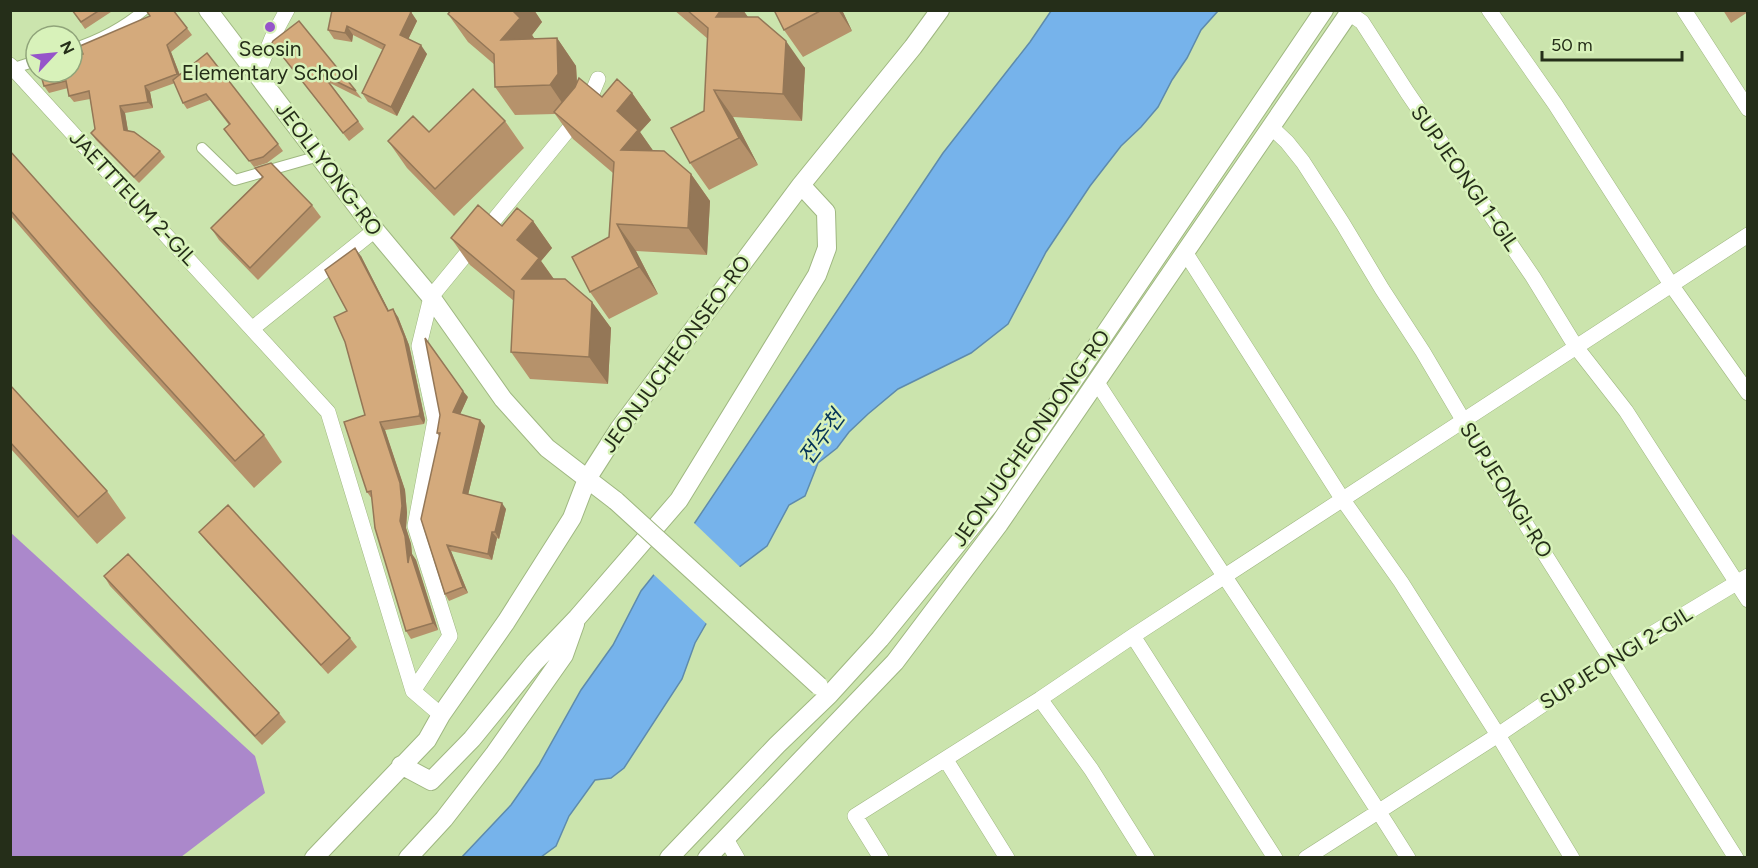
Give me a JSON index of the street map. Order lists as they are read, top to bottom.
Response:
{
  "streets": {
    "street": [
      "JEOLLYONG-RO",
      "SUPJEONGI 1-GIL",
      "JAETTTEUM 2-GIL",
      "JEONJUCHEONSEO-RO",
      "JEONJUCHEONDONG-RO",
      "SUPJEONGI-RO",
      "SUPJEONGI 2-GIL"
    ]
  },
  "crossings": [
    ["JEOLLYONG-RO", "JEONJUCHEONSEO-RO"],
    ["JEOLLYONG-RO", "JEONJUCHEONDONG-RO"],
    ["SUPJEONGI 1-GIL", "JEONJUCHEONDONG-RO"],
    ["SUPJEONGI 1-GIL", "SUPJEONGI 2-GIL"],
    ["JEONJUCHEONDONG-RO", "SUPJEONGI-RO"],
    ["SUPJEONGI-RO", "SUPJEONGI 2-GIL"]
  ],
  "water": ["전주천"],
  "places": ["Seosin Elementary School"],
  "scale_bar": "50 m",
  "north": "top right"
}
